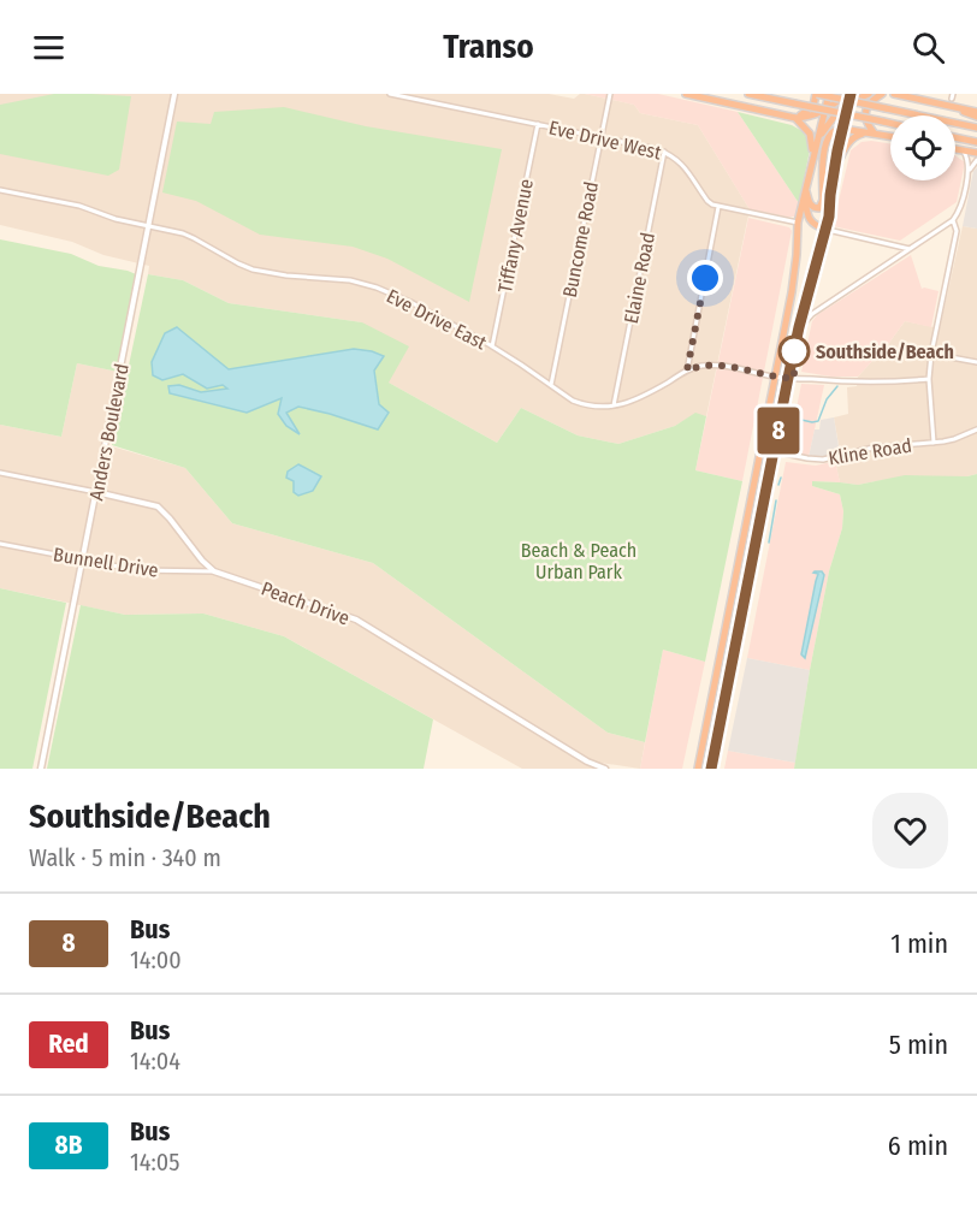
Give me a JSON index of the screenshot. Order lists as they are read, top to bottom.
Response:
{
  "streets": {
    "street": [
      "Eve Drive West",
      "Tiffany Avenue",
      "Buncome Road",
      "Elaine Road",
      "Eve Drive East",
      "Anders Boulevard",
      "Kline Road",
      "Bunnell Drive",
      "Peach Drive"
    ]
  },
  "crossings": [
    ["Eve Drive West", "Tiffany Avenue"],
    ["Eve Drive West", "Buncome Road"],
    ["Eve Drive West", "Elaine Road"],
    ["Tiffany Avenue", "Eve Drive East"],
    ["Buncome Road", "Eve Drive East"],
    ["Elaine Road", "Eve Drive East"],
    ["Eve Drive East", "Anders Boulevard"],
    ["Anders Boulevard", "Bunnell Drive"],
    ["Bunnell Drive", "Peach Drive"]
  ],
  "parks": ["Beach & Peach Urban Park"],
  "places": ["Southside/Beach"],
  "lines": ["bus line 8"],
  "page": {
    "header": "Transo",
    "on_map": "8",
    "heading": ["Southside/Beach", "Walk · 5 min · 340 m"],
    "list": [
      {
        "mark": "8",
        "name": "Bus",
        "note": "14:00",
        "value": "1 min"
      },
      {
        "mark": "Red",
        "name": "Bus",
        "note": "14:04",
        "value": "5 min"
      },
      {
        "mark": "8B",
        "name": "Bus",
        "note": "14:05",
        "value": "6 min"
      }
    ]
  }
}
